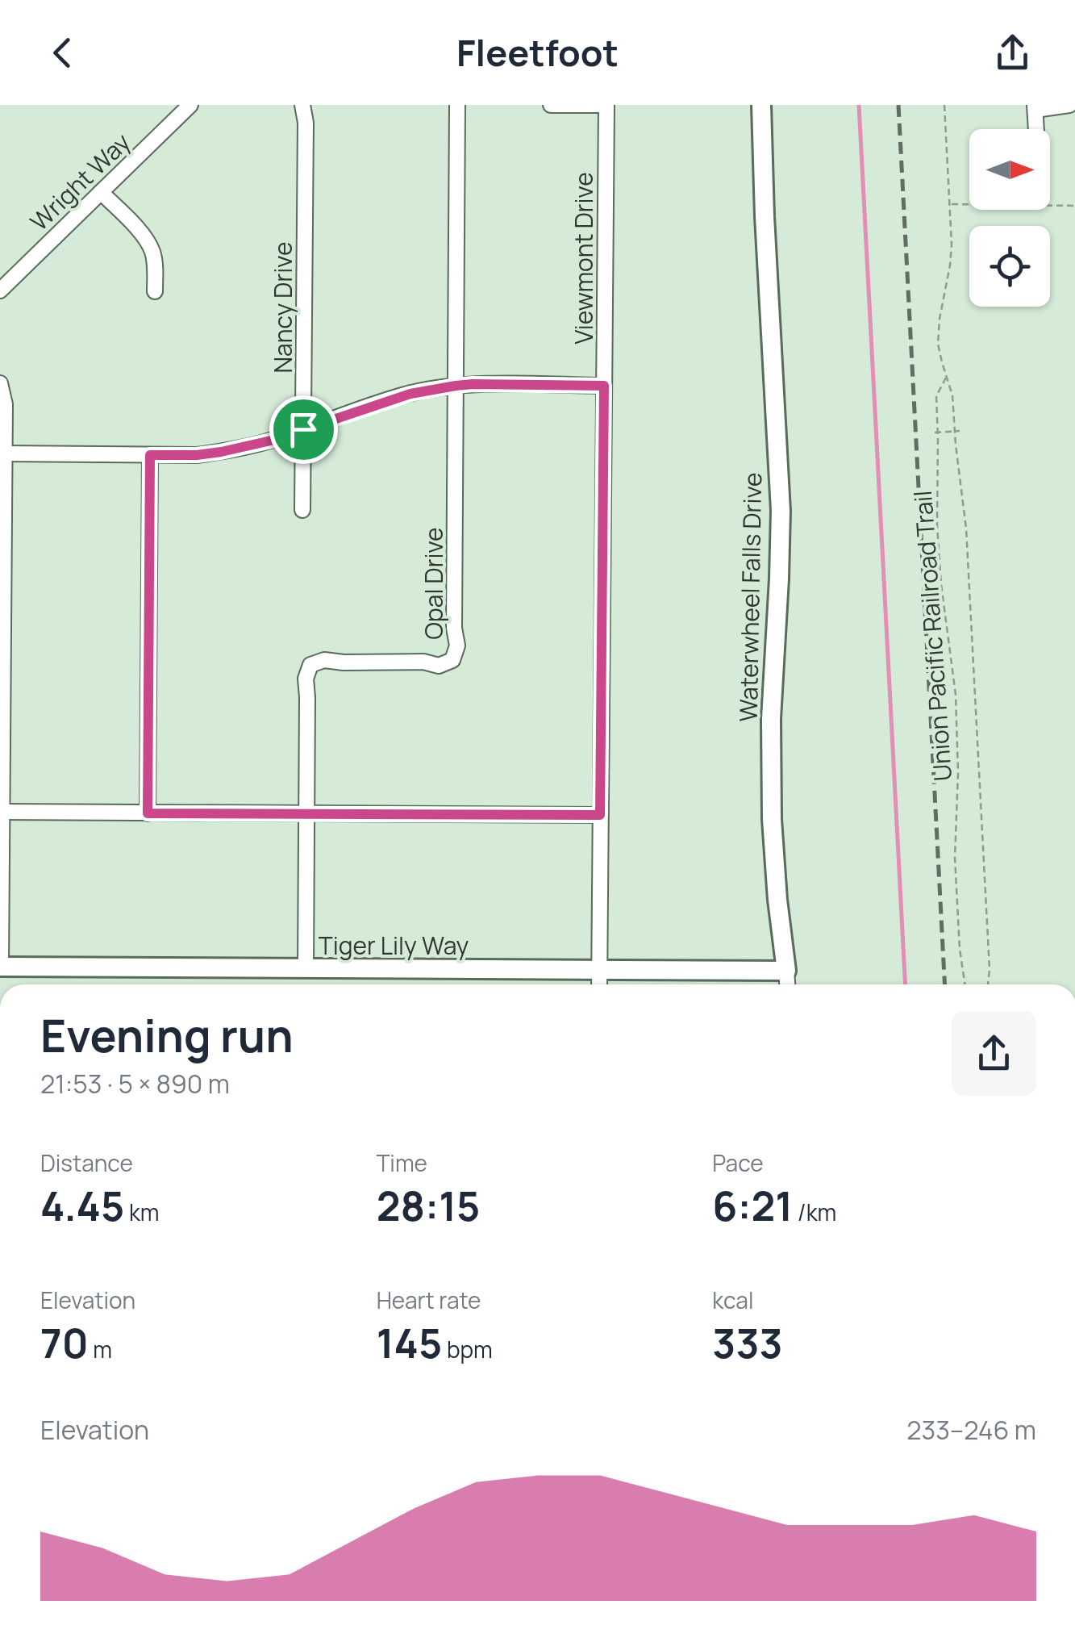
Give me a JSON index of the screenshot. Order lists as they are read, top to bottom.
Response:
{
  "streets": {
    "street": [
      "Wright Way",
      "Viewmont Drive",
      "Nancy Drive",
      "Opal Drive",
      "Waterwheel Falls Drive",
      "Tiger Lily Way"
    ],
    "path": ["Union Pacific Railroad Trail"]
  },
  "crossings": [
    ["Viewmont Drive", "Tiger Lily Way"],
    ["Opal Drive", "Tiger Lily Way"],
    ["Waterwheel Falls Drive", "Tiger Lily Way"]
  ],
  "north": "right",
  "page": {
    "header": "Fleetfoot",
    "heading": ["Evening run", "21:53 · 5 × 890 m"],
    "stats": [
      ["Distance", "4.45 km"],
      ["Time", "28:15"],
      ["Pace", "6:21 /km"],
      ["Elevation", "70 m"],
      ["Heart rate", "145 bpm"],
      ["kcal", "333"]
    ],
    "chart": ["Elevation", "233–246 m"]
  }
}
